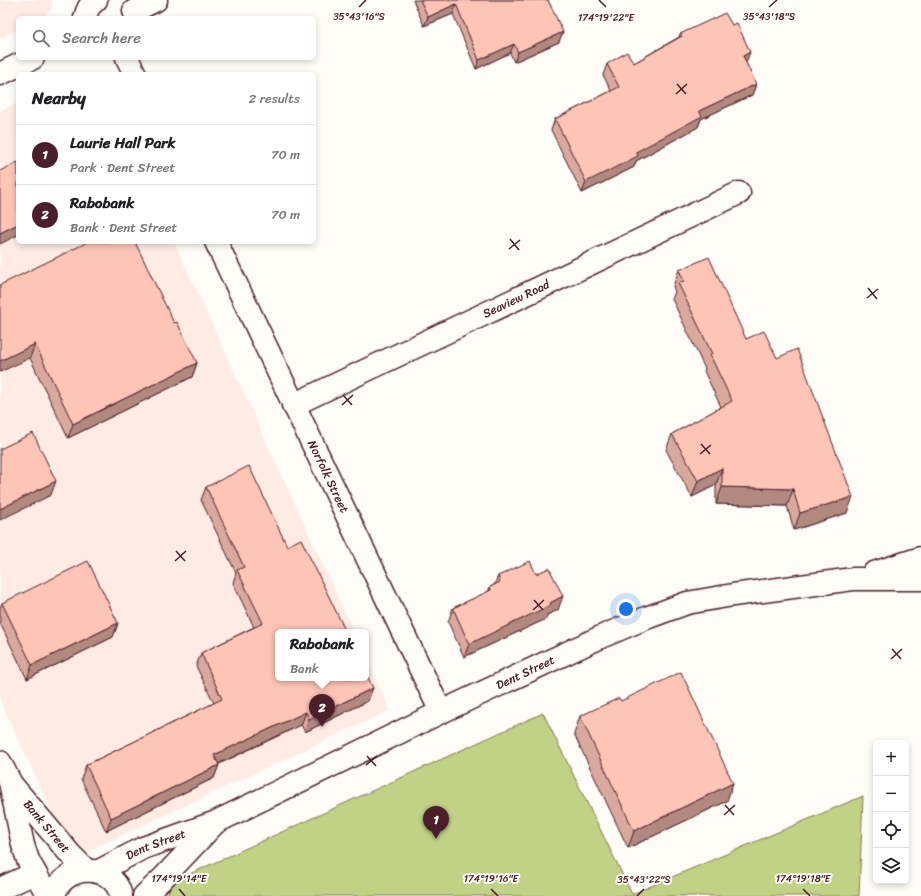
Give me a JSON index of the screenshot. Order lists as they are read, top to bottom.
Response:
{
  "streets": {
    "main road": [
      "Seaview Road",
      "Norfolk Street",
      "Dent Street",
      "Bank Street"
    ]
  },
  "crossings": [
    ["Seaview Road", "Norfolk Street"],
    ["Norfolk Street", "Dent Street"],
    ["Dent Street", "Bank Street"]
  ],
  "page": {
    "search": "Search here",
    "heading": ["Nearby", "2 results"],
    "list": [
      {
        "mark": "1",
        "name": "Laurie Hall Park",
        "note": "Park · Dent Street",
        "value": "70 m"
      },
      {
        "mark": "2",
        "name": "Rabobank",
        "note": "Bank · Dent Street",
        "value": "70 m"
      }
    ],
    "popup": ["Rabobank", "Bank"],
    "pins": ["2", "1"],
    "map_buttons": ["+", "−"]
  },
  "coordinates": [
    "35°43'16\"S",
    "35°43'18\"S",
    "174°19'22\"E",
    "174°19'14\"E",
    "174°19'16\"E",
    "174°19'18\"E",
    "35°43'22\"S"
  ]
}
